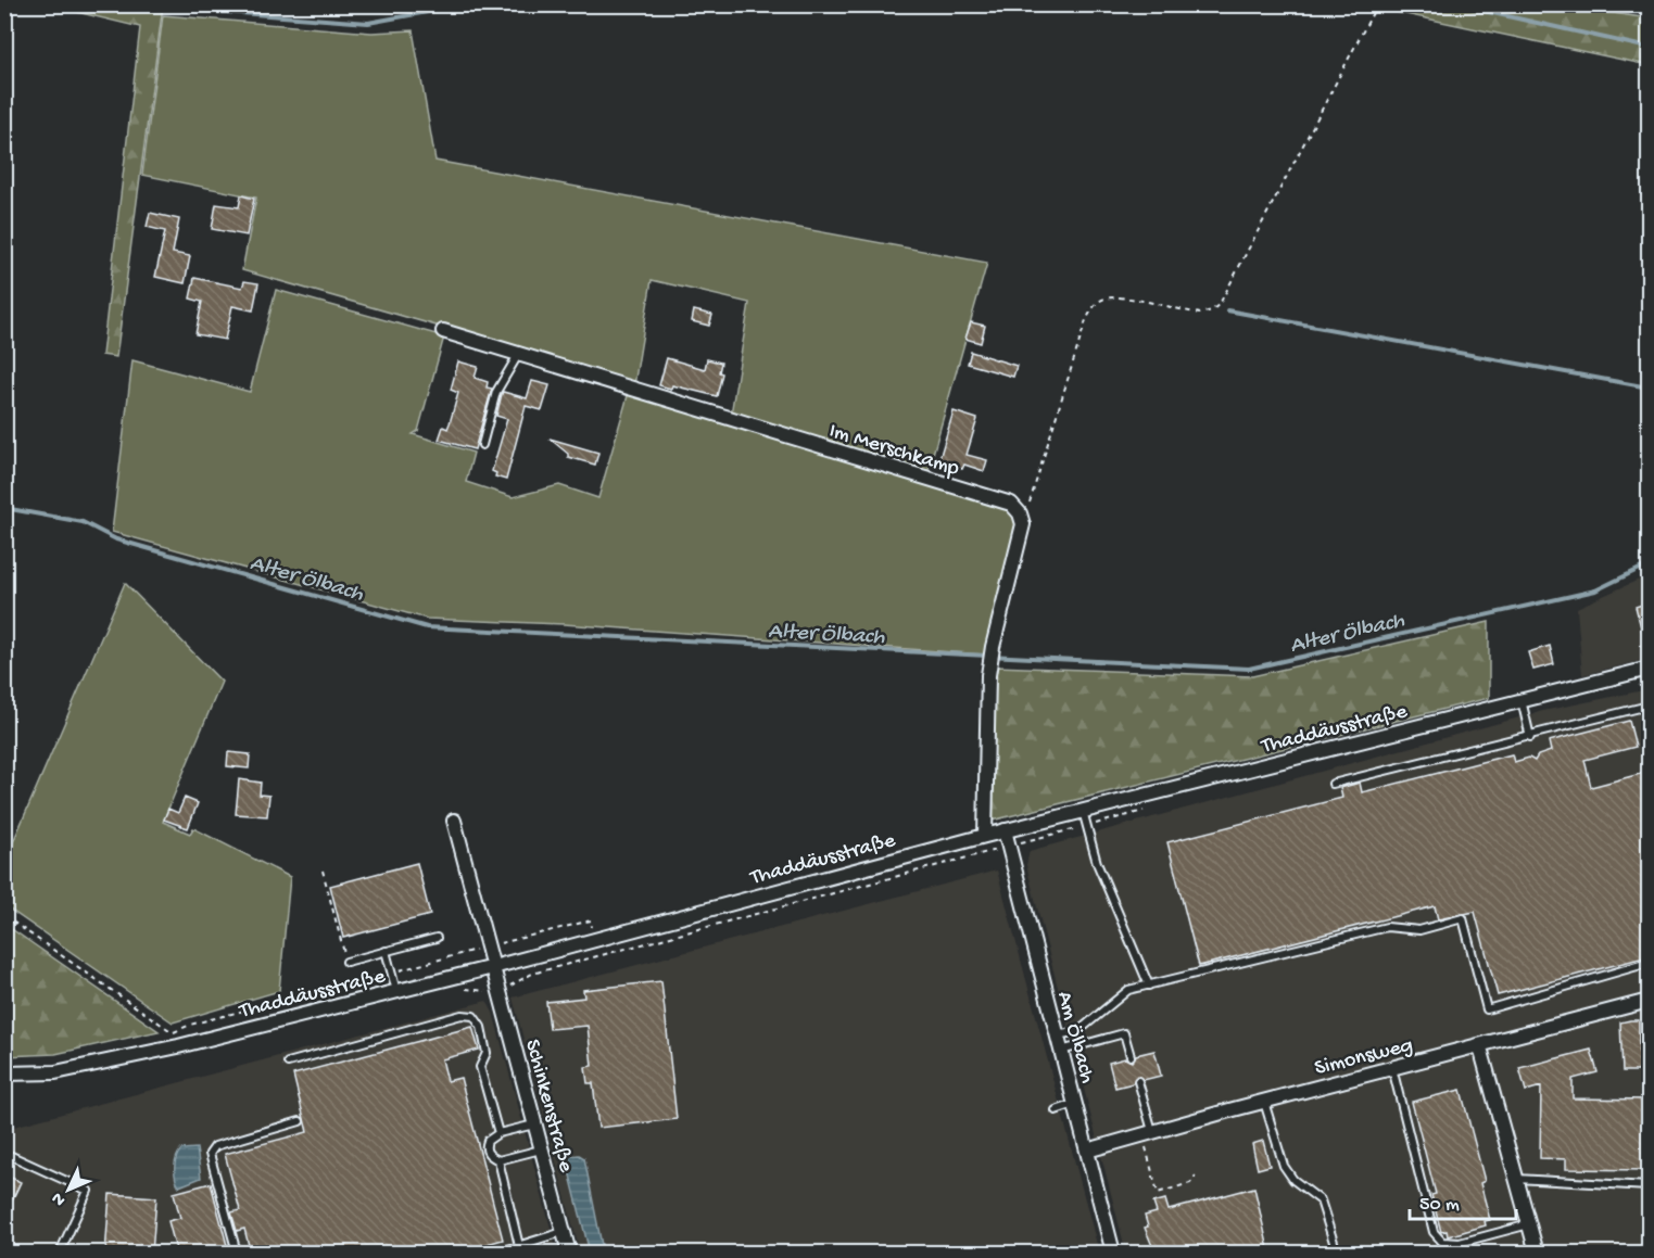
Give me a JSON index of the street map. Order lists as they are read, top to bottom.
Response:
{
  "streets": {
    "street": [
      "Im Merschkamp",
      "Thaddäusstraße",
      "Am Ölbach",
      "Simonsweg",
      "Schinkenstraße"
    ]
  },
  "crossings": [
    ["Thaddäusstraße", "Am Ölbach"],
    ["Thaddäusstraße", "Schinkenstraße"],
    ["Am Ölbach", "Simonsweg"]
  ],
  "water": ["Alter Ölbach"],
  "scale_bar": "50 m",
  "north": "bottom left"
}
